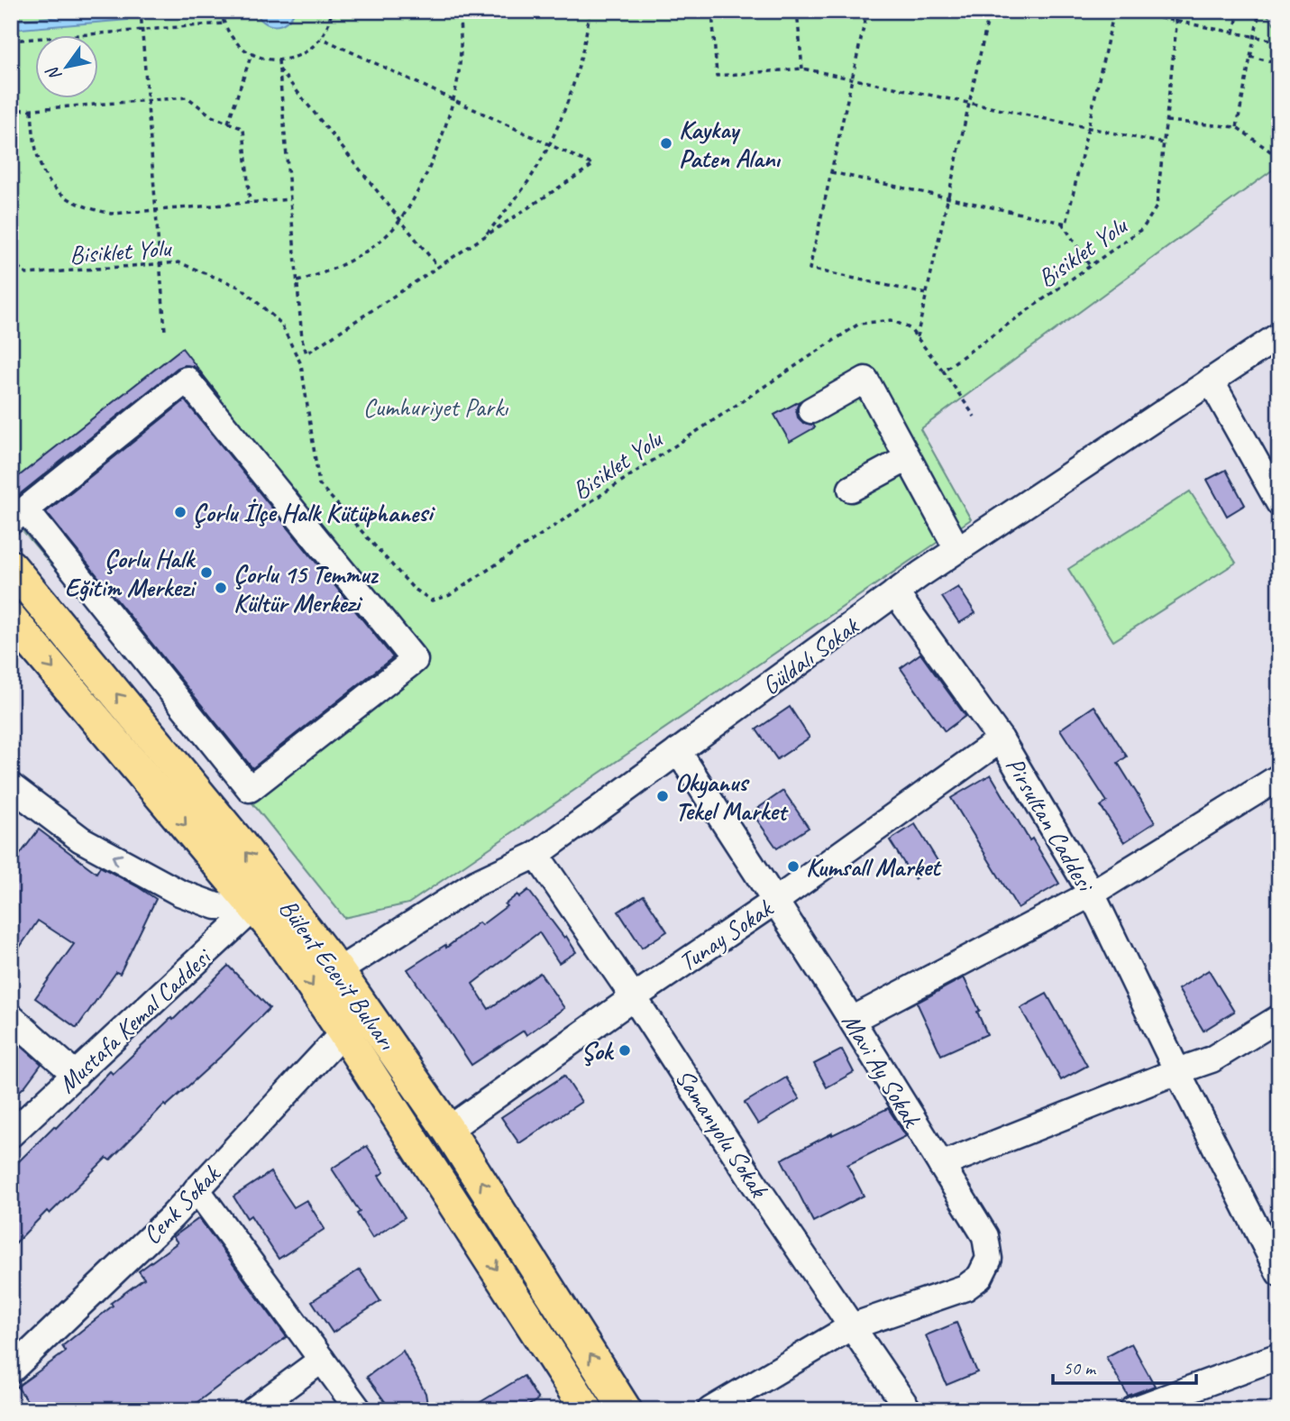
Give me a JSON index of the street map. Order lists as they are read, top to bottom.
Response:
{
  "streets": {
    "main road": ["Bülent Ecevit Bulvarı"],
    "street": [
      "Güldalı Sokak",
      "Pirsultan Caddesi",
      "Tunay Sokak",
      "Mustafa Kemal Caddesi",
      "Mavi Ay Sokak",
      "Samanyolu Sokak",
      "Cenk Sokak"
    ],
    "path": ["Bisiklet Yolu"]
  },
  "crossings": [
    ["Güldalı Sokak", "Pirsultan Caddesi"],
    ["Güldalı Sokak", "Bülent Ecevit Bulvarı"],
    ["Güldalı Sokak", "Mavi Ay Sokak"],
    ["Güldalı Sokak", "Samanyolu Sokak"],
    ["Pirsultan Caddesi", "Tunay Sokak"],
    ["Tunay Sokak", "Bülent Ecevit Bulvarı"],
    ["Tunay Sokak", "Mavi Ay Sokak"],
    ["Tunay Sokak", "Samanyolu Sokak"],
    ["Bülent Ecevit Bulvarı", "Mustafa Kemal Caddesi"],
    ["Bülent Ecevit Bulvarı", "Cenk Sokak"],
    ["Mavi Ay Sokak", "Samanyolu Sokak"]
  ],
  "parks": ["Cumhuriyet Parkı"],
  "places": [
    "Kaykay Paten Alanı",
    "Çorlu İlçe Halk Kütüphanesi",
    "Çorlu Halk Eğitim Merkezi",
    "Çorlu 15 Temmuz Kültür Merkezi",
    "Okyanus Tekel Market",
    "Kumsall Market",
    "Şok"
  ],
  "scale_bar": "50 m",
  "north": "bottom left"
}
